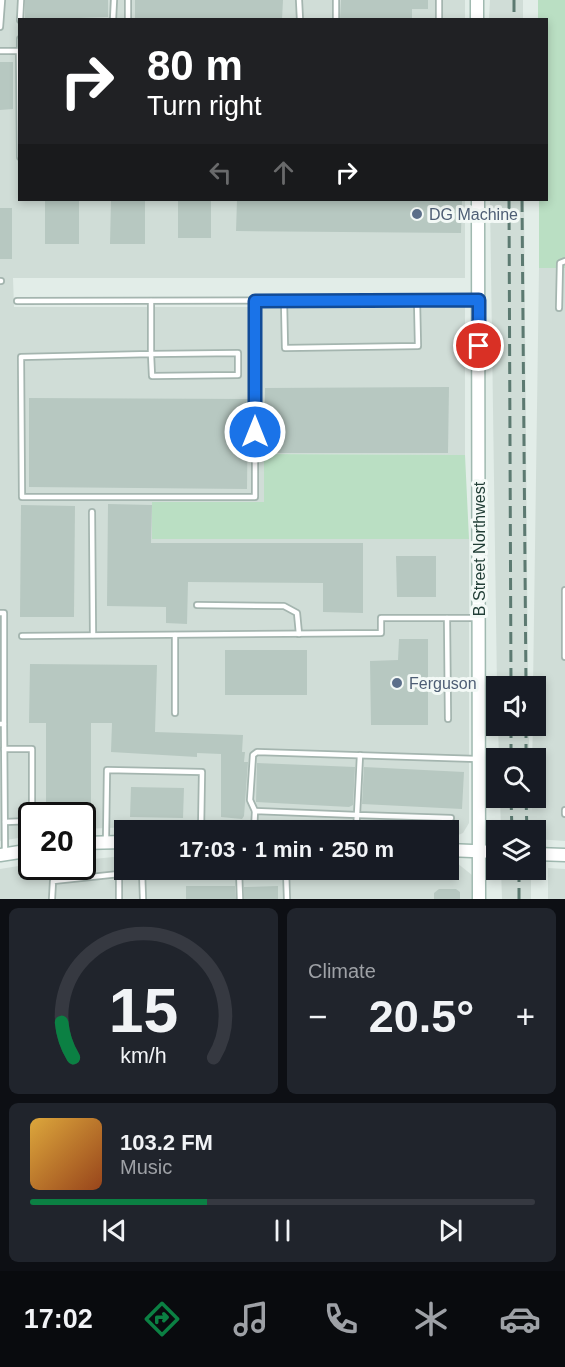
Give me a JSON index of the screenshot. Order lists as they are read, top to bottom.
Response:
{
  "streets": {
    "street": ["B Street Northwest"]
  },
  "places": ["DG Machine", "Ferguson"],
  "page": {
    "turn": ["80 m", "Turn right"],
    "limit": "20",
    "trip": "17:03 · 1 min · 250 m",
    "tile": "Climate",
    "heat": ["−", "20.5°", "+"],
    "song": ["103.2 FM", "Music"],
    "tabs": "17:02",
    "gauge": ["15", "km/h"]
  }
}
